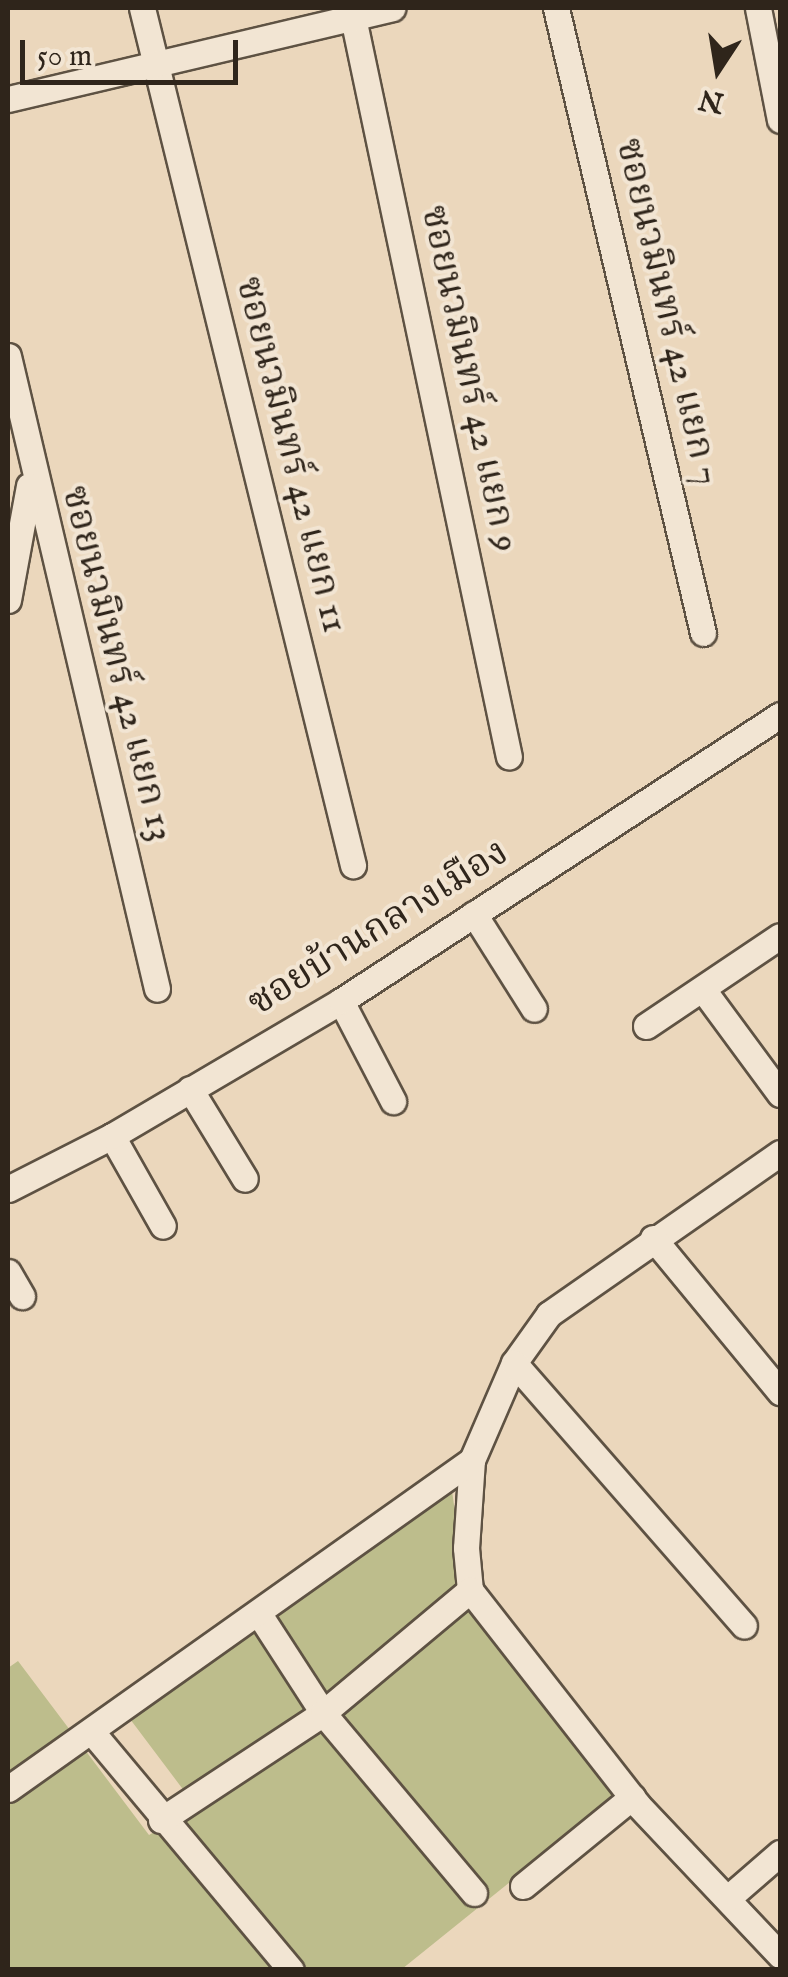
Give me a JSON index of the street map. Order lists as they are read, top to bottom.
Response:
{
  "streets": {
    "street": [
      "ซอยนวมินทร์ 42 แยก 7",
      "ซอยนวมินทร์ 42 แยก 9",
      "ซอยนวมินทร์ 42 แยก 11",
      "ซอยนวมินทร์ 42 แยก 13",
      "ซอยบ้านกลางเมือง"
    ]
  },
  "scale_bar": "50 m",
  "north": "bottom"
}
